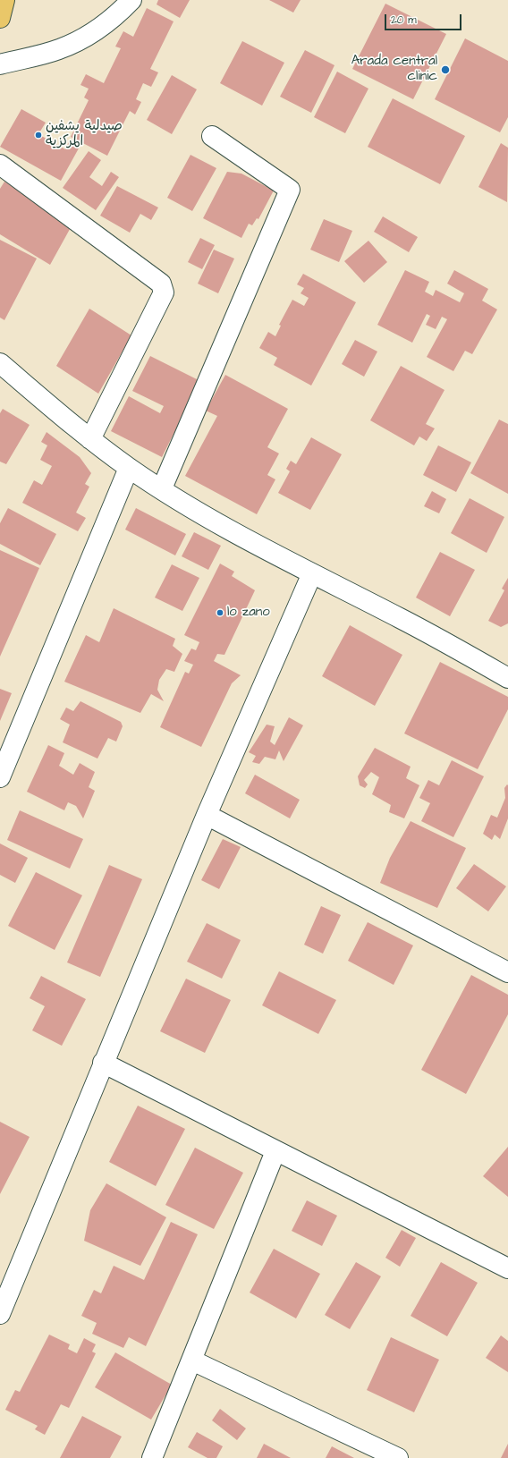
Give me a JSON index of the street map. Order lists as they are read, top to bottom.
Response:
{
  "places": ["Arada central clinic", "صيدلية يشفين المركزية", "lo zano"],
  "scale_bar": "20 m"
}
